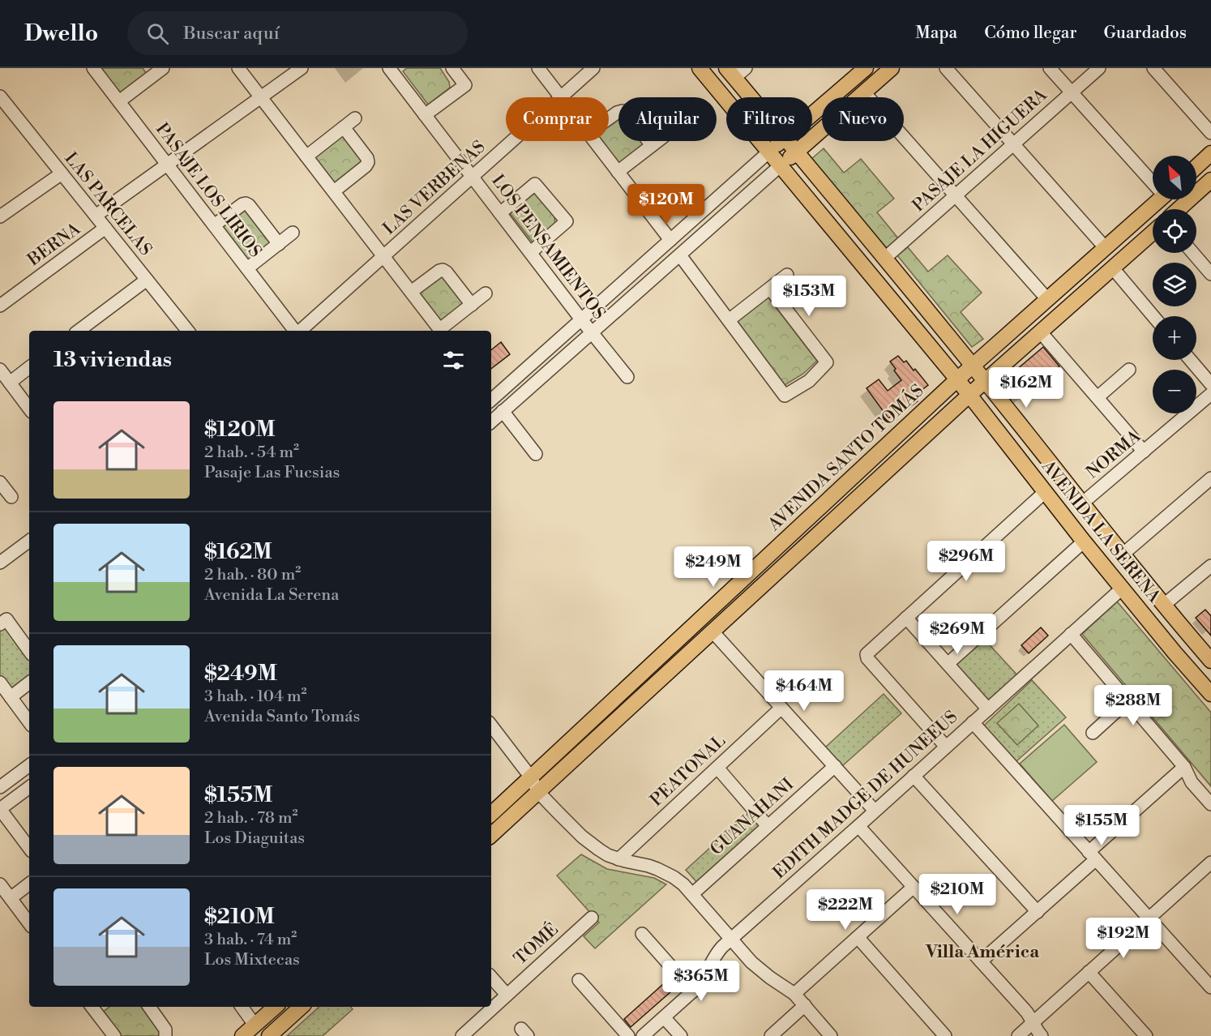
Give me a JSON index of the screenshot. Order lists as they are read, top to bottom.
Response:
{
  "streets": {
    "main road": ["AVENIDA SANTO TOMÁS", "AVENIDA LA SERENA"],
    "street": [
      "PASAJE LA HIGUERA",
      "LAS VERBENAS",
      "PASAJE LOS LIRIOS",
      "LAS PARCELAS",
      "BERNA",
      "LOS PENSAMIENTOS",
      "NORMA",
      "PEATONAL",
      "EDITH MADGE DE HUNEEUS",
      "GUANAHANI",
      "TOMÉ"
    ]
  },
  "crossings": [
    ["PASAJE LA HIGUERA", "AVENIDA LA SERENA"],
    ["LAS VERBENAS", "LOS PENSAMIENTOS"],
    ["LAS PARCELAS", "BERNA"],
    ["NORMA", "AVENIDA LA SERENA"],
    ["AVENIDA SANTO TOMÁS", "AVENIDA LA SERENA"],
    ["AVENIDA LA SERENA", "EDITH MADGE DE HUNEEUS"]
  ],
  "districts": ["Villa América"],
  "north": "top left",
  "page": {
    "header": "Dwello",
    "search": "Buscar aquí",
    "nav": ["Mapa", "Cómo llegar", "Guardados"],
    "chip": [
      "Comprar",
      "Alquilar",
      "Filtros",
      "Nuevo"
    ],
    "map_buttons": ["+", "−"],
    "price": [
      "$120M",
      "$153M",
      "$162M",
      "$296M",
      "$249M",
      "$269M",
      "$464M",
      "$288M",
      "$155M",
      "$210M",
      "$222M",
      "$192M",
      "$365M"
    ],
    "heading": "13 viviendas",
    "list": [
      {
        "name": "$120M",
        "note": "2 hab. · 54 m² · Pasaje Las Fucsias"
      },
      {
        "name": "$162M",
        "note": "2 hab. · 80 m² · Avenida La Serena"
      },
      {
        "name": "$249M",
        "note": "3 hab. · 104 m² · Avenida Santo Tomás"
      },
      {
        "name": "$155M",
        "note": "2 hab. · 78 m² · Los Diaguitas"
      },
      {
        "name": "$210M",
        "note": "3 hab. · 74 m² · Los Mixtecas"
      }
    ]
  }
}
